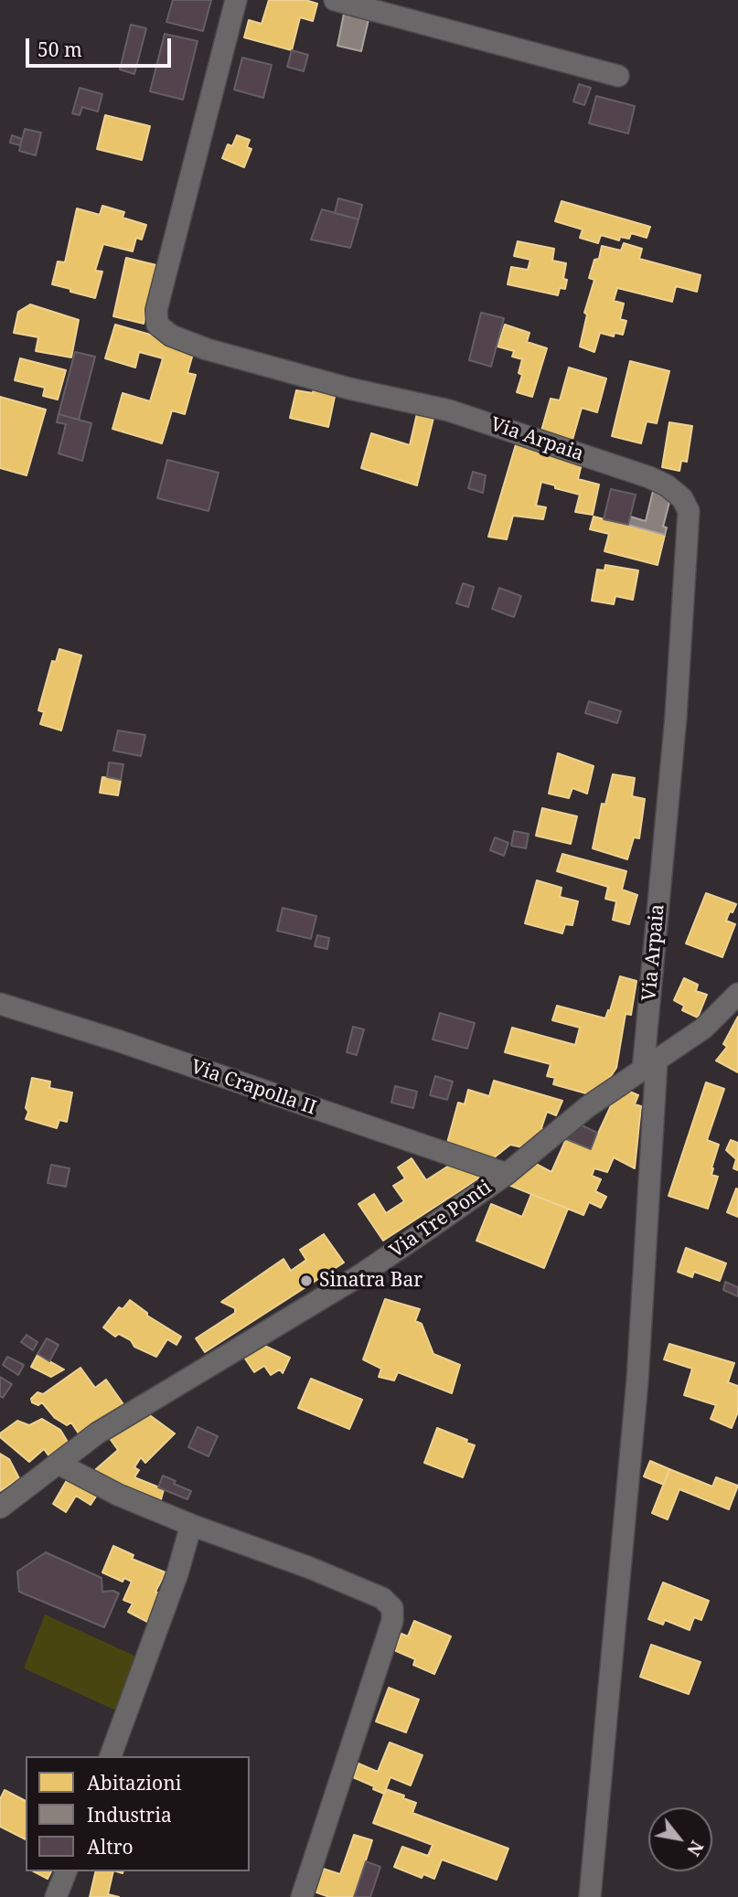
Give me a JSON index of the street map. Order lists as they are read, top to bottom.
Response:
{
  "streets": {
    "street": ["Via Arpaia", "Via Crapolla II", "Via Tre Ponti"]
  },
  "crossings": [
    ["Via Arpaia", "Via Tre Ponti"],
    ["Via Crapolla II", "Via Tre Ponti"]
  ],
  "places": ["Sinatra Bar"],
  "legend": ["Abitazioni", "Industria", "Altro"],
  "scale_bar": "50 m",
  "north": "bottom right"
}
